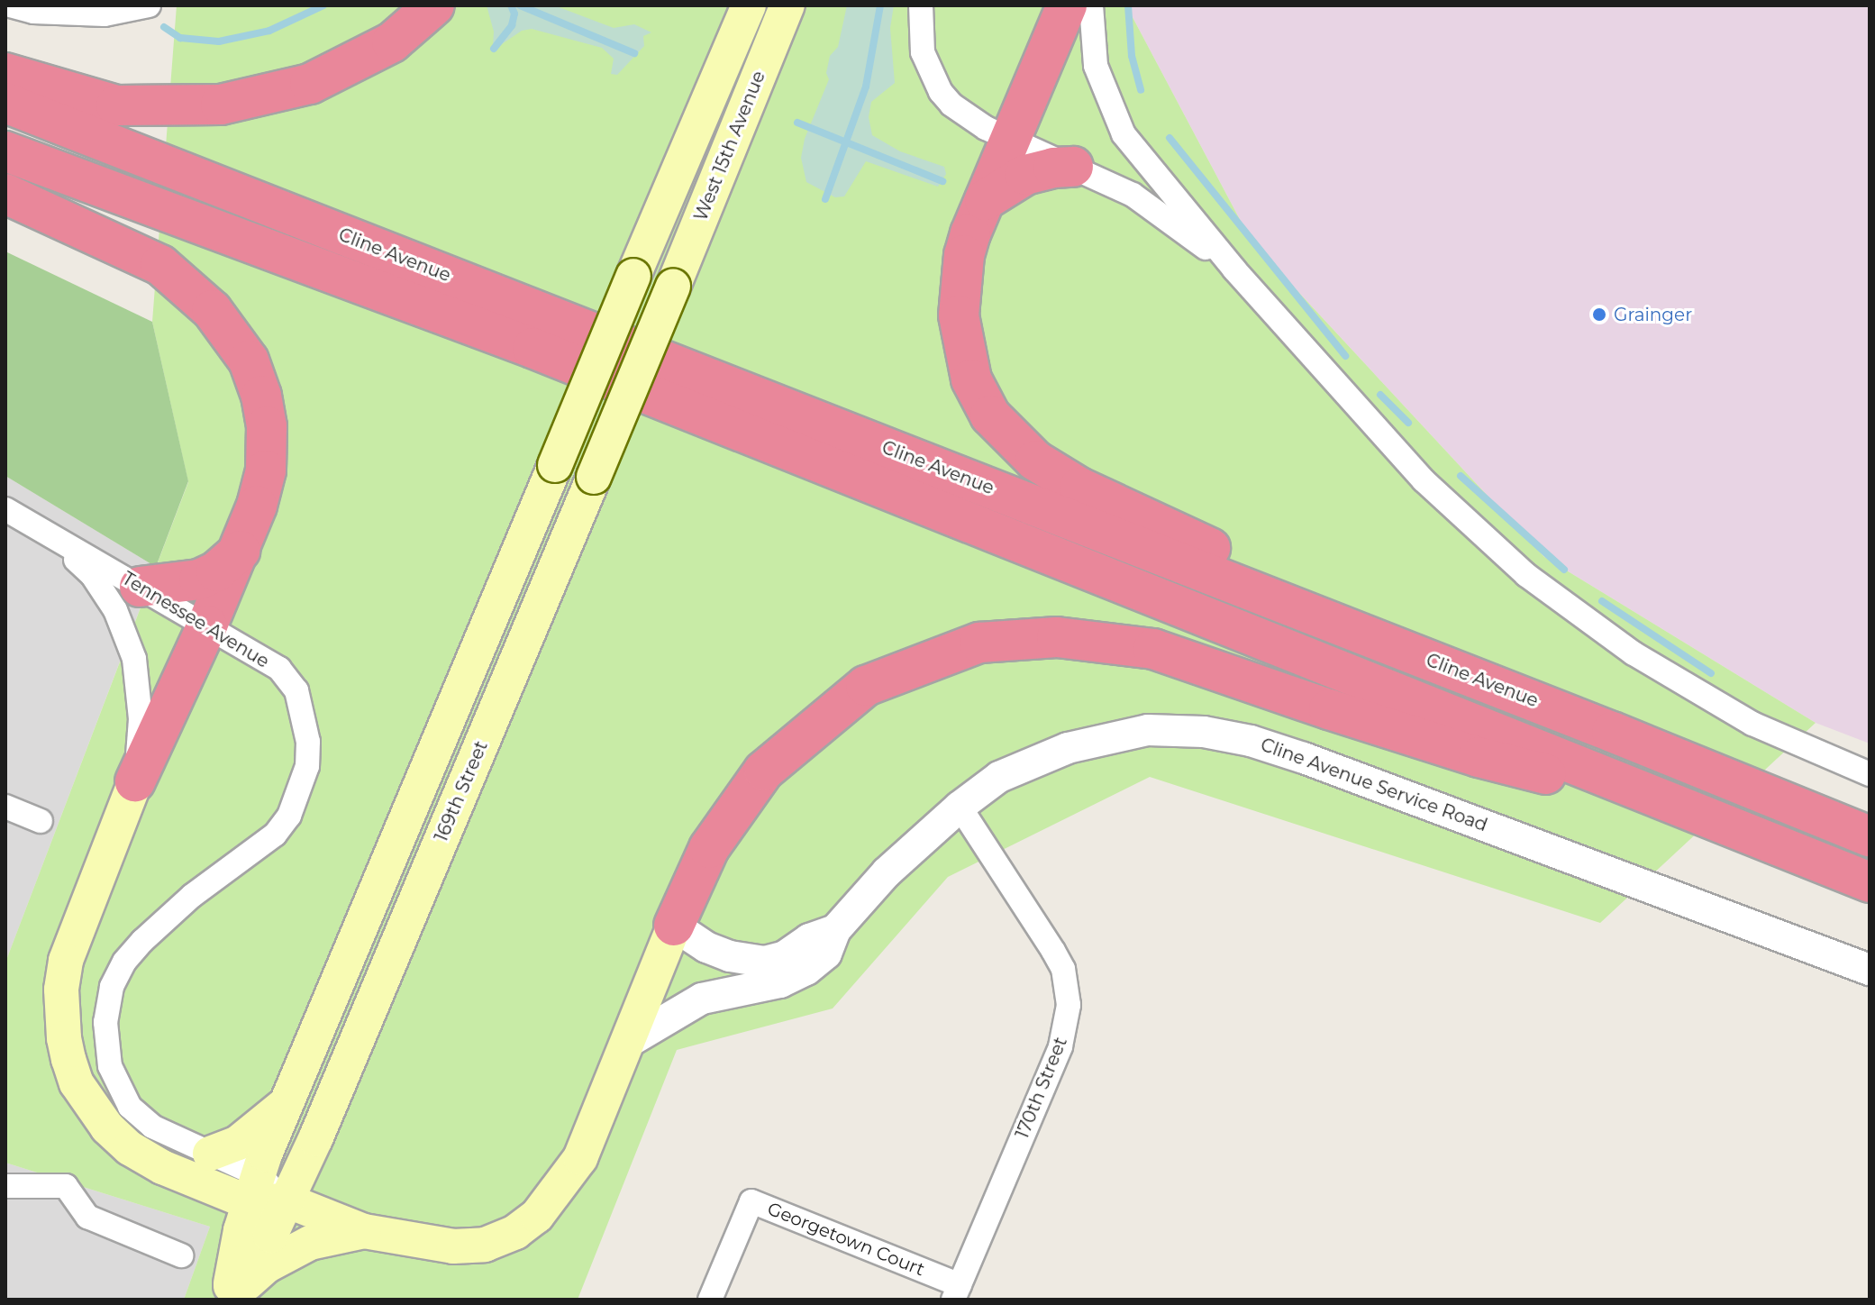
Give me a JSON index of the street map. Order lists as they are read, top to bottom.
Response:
{
  "streets": {
    "highway": ["Cline Avenue"],
    "main road": ["West 15th Avenue", "Tennessee Avenue", "169th Street"],
    "street": ["Cline Avenue Service Road", "170th Street", "Georgetown Court"]
  },
  "crossings": [
    ["West 15th Avenue", "169th Street"],
    ["Cline Avenue Service Road", "170th Street"],
    ["170th Street", "Georgetown Court"]
  ],
  "places": ["Grainger"]
}
